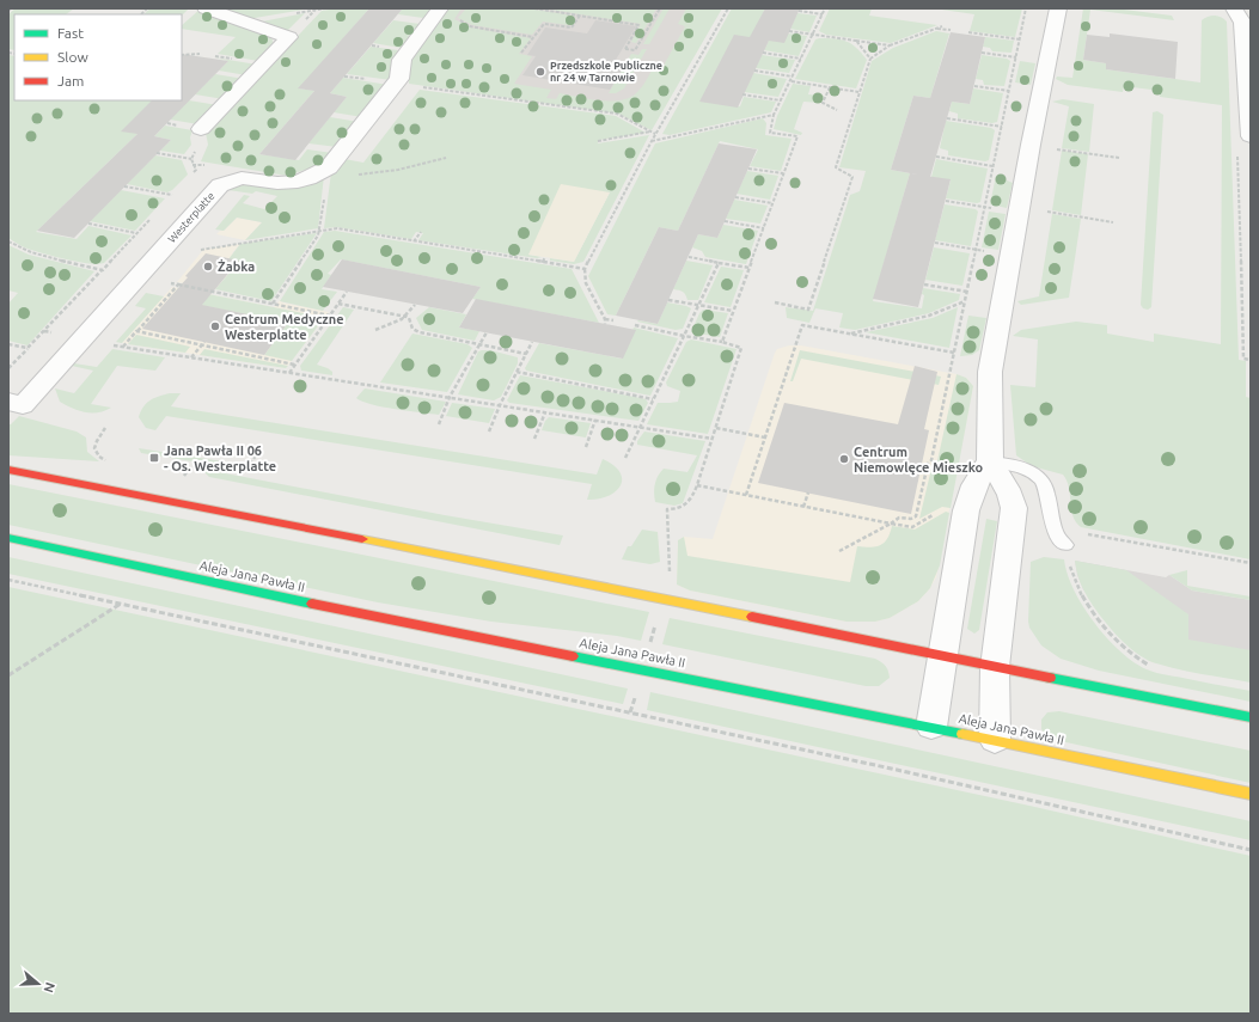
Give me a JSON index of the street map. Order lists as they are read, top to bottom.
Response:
{
  "streets": {
    "main road": ["Aleja Jana Pawła II"],
    "street": ["Westerplatte"]
  },
  "places": {
    "other": [
      "Przedszkole Publiczne nr 24 w Tarnowie",
      "Żabka",
      "Centrum Medyczne Westerplatte",
      "Centrum Niemowlęce Mieszko"
    ],
    "transit": ["Jana Pawła II 06 - Os. Westerplatte"]
  },
  "legend": ["Fast", "Slow", "Jam"],
  "north": "right"
}
